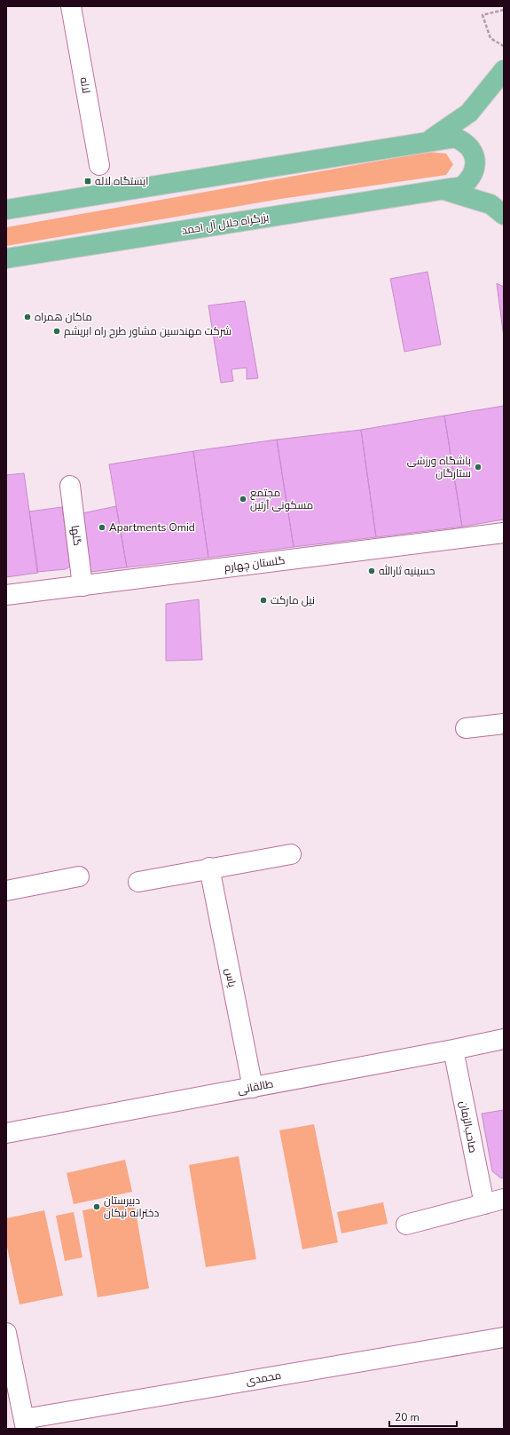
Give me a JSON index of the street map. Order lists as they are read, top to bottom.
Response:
{
  "streets": {
    "highway": ["بزرگراه جلال آل احمد"],
    "street": [
      "لاله",
      "گلها",
      "گلستان چهارم",
      "یاس",
      "طالقانی",
      "صاحب‌الزمان",
      "محمدی"
    ]
  },
  "crossings": [
    ["گلها", "گلستان چهارم"],
    ["یاس", "طالقانی"],
    ["طالقانی", "صاحب‌الزمان"]
  ],
  "places": {
    "transit": ["ایستگاه لاله"],
    "other": [
      "ماکان همراه",
      "شرکت مهندسین مشاور طرح راه ابریشم",
      "باشگاه ورزشی ستارگان",
      "مجتمع مسکونی آرتین",
      "Apartments Omid",
      "حسینیه ثارالله",
      "نیل مارکت",
      "دبیرستان دخترانه نیکان"
    ]
  },
  "scale_bar": "20 m"
}
